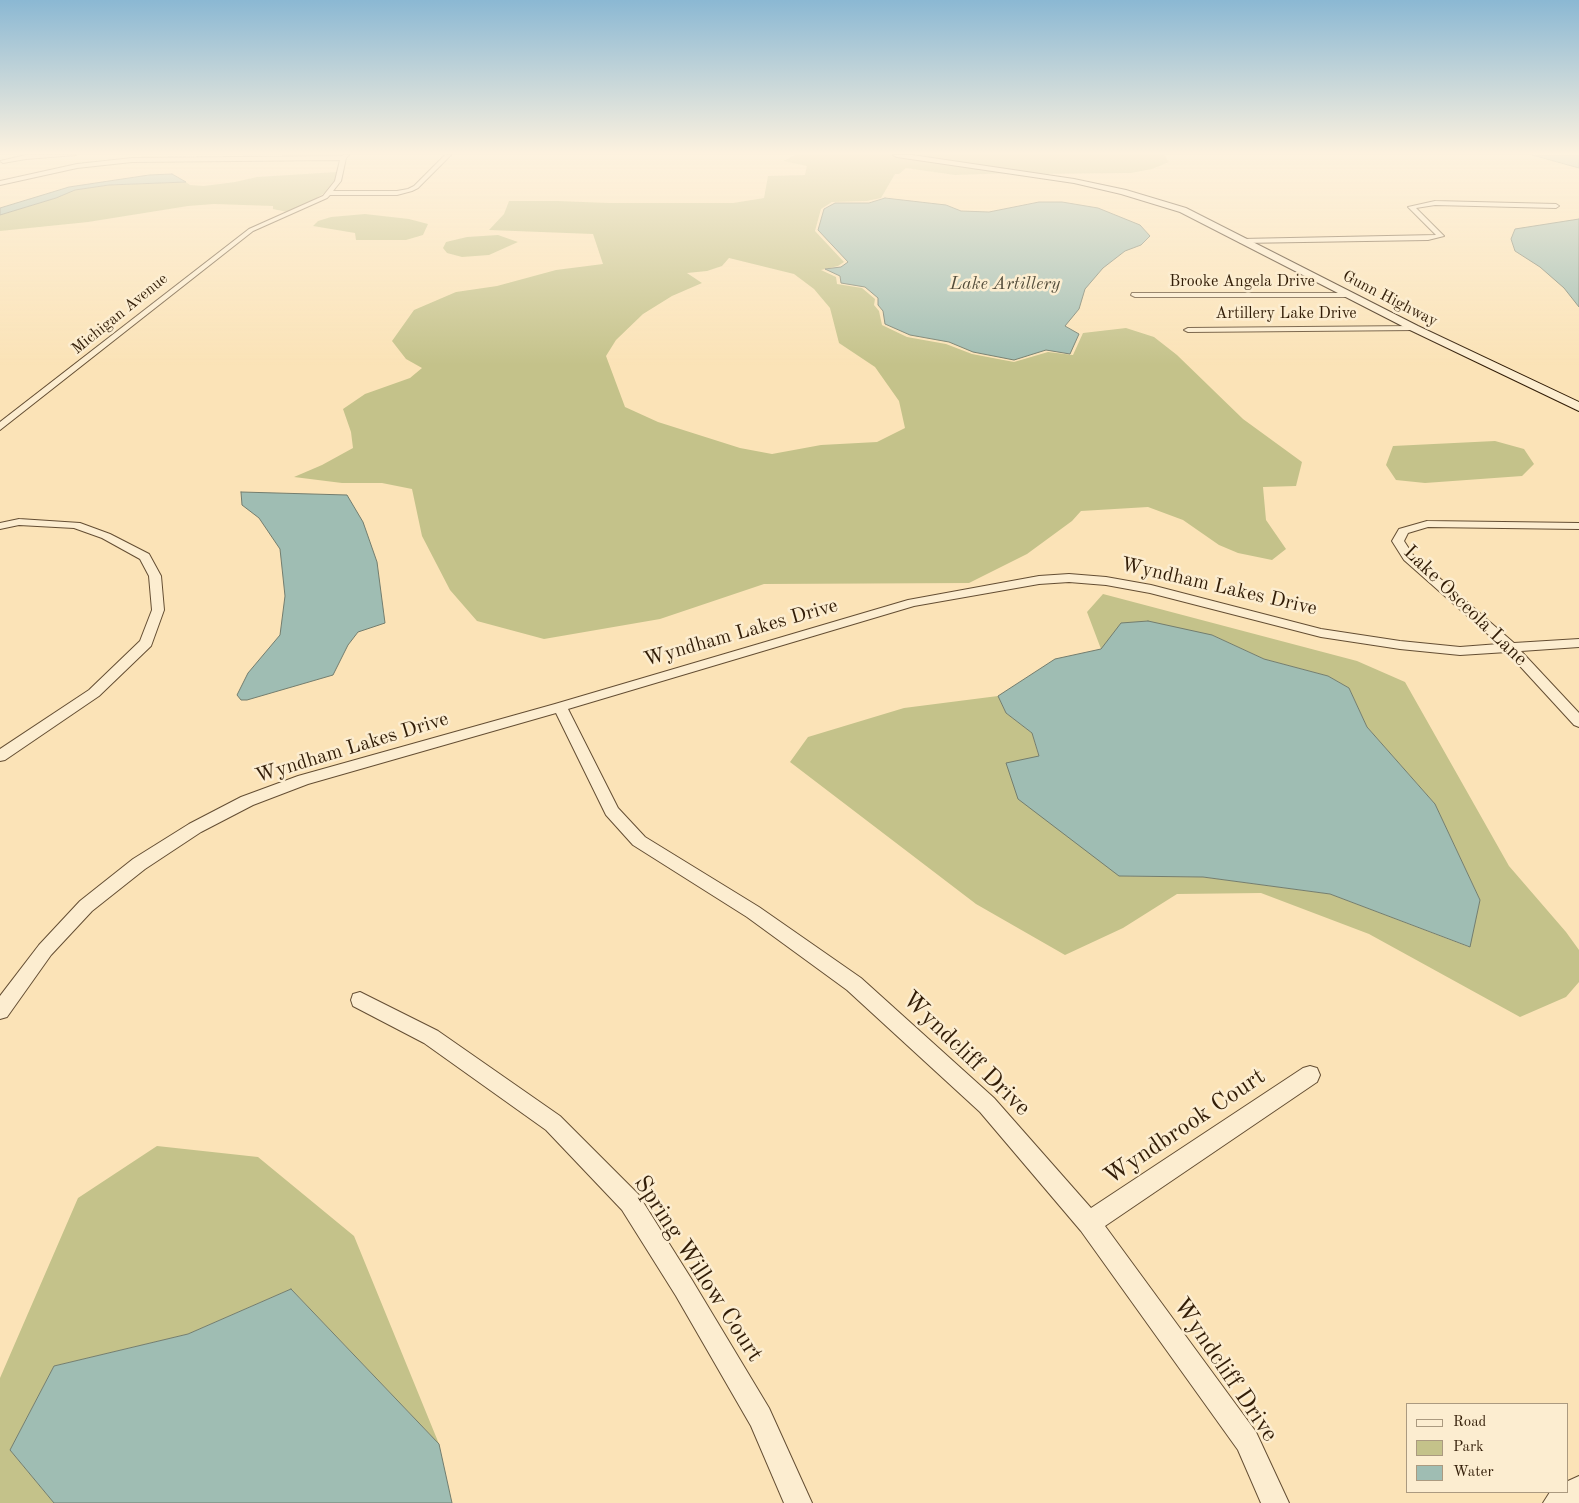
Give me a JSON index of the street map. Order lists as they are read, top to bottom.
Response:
{
  "streets": {
    "main road": ["Gunn Highway"],
    "street": [
      "Brooke Angela Drive",
      "Michigan Avenue",
      "Artillery Lake Drive",
      "Wyndham Lakes Drive",
      "Lake Osceola Lane",
      "Wyndcliff Drive",
      "Wyndbrook Court",
      "Spring Willow Court"
    ]
  },
  "crossings": [
    ["Brooke Angela Drive", "Gunn Highway"],
    ["Gunn Highway", "Artillery Lake Drive"],
    ["Wyndham Lakes Drive", "Lake Osceola Lane"],
    ["Wyndham Lakes Drive", "Wyndcliff Drive"],
    ["Wyndcliff Drive", "Wyndbrook Court"]
  ],
  "water": ["Lake Artillery"],
  "legend": ["Road", "Park", "Water"]
}
